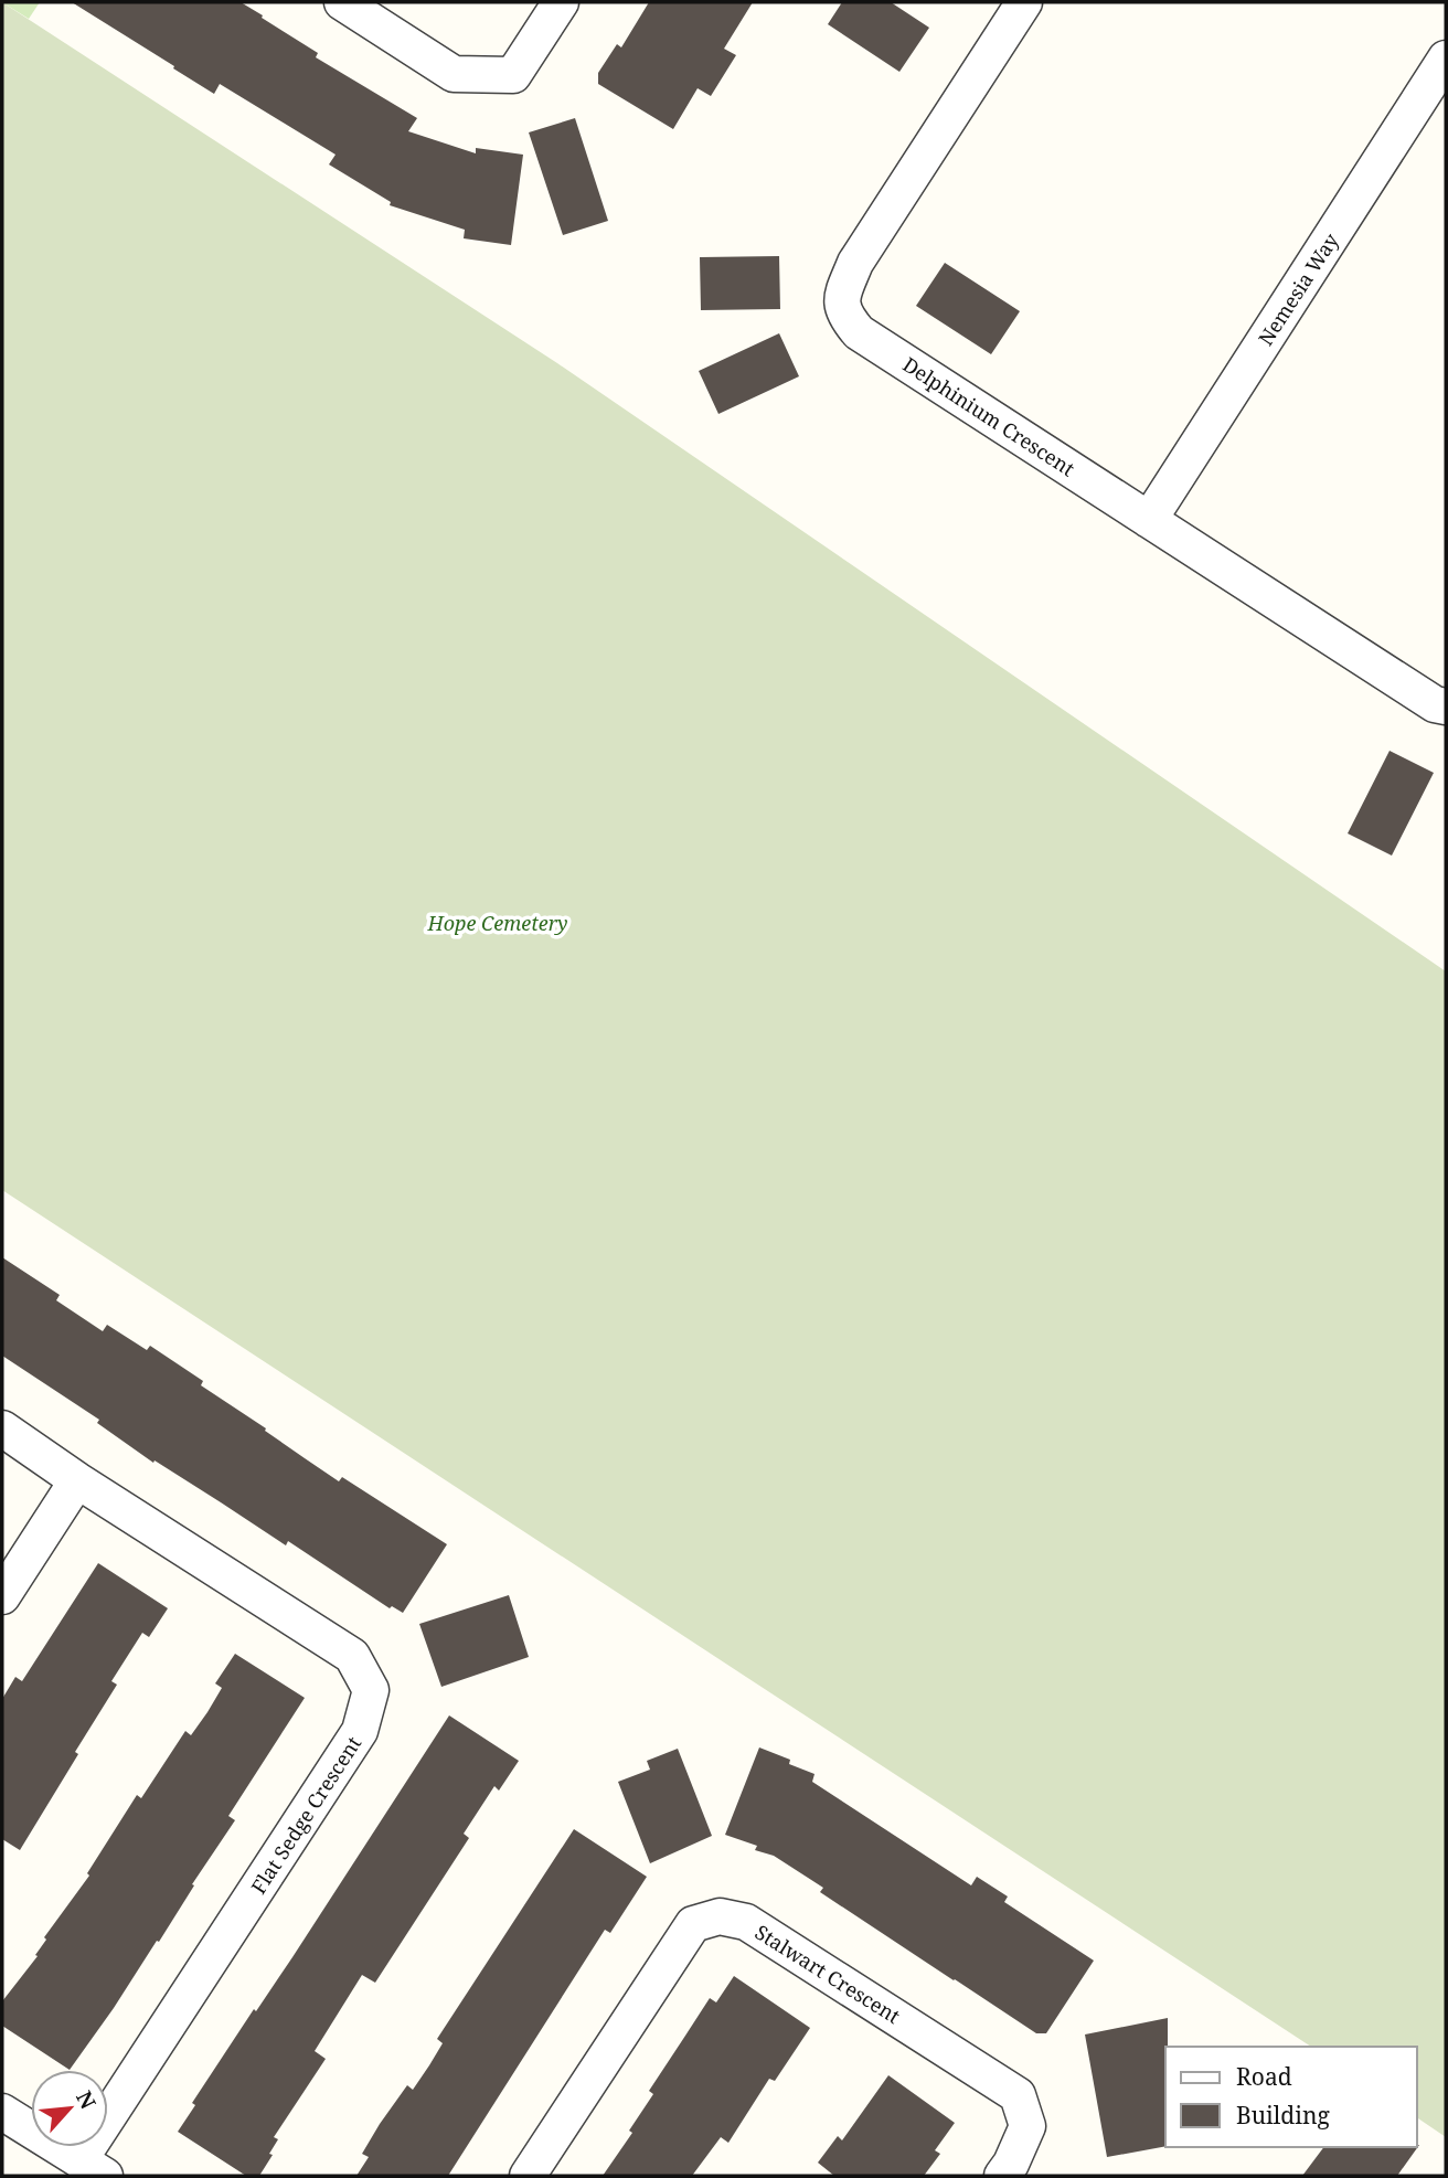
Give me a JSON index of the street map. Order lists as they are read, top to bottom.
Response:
{
  "streets": {
    "street": [
      "Nemesia Way",
      "Delphinium Crescent",
      "Flat Sedge Crescent",
      "Stalwart Crescent"
    ]
  },
  "crossings": [
    ["Nemesia Way", "Delphinium Crescent"]
  ],
  "parks": ["Hope Cemetery"],
  "legend": ["Road", "Building"],
  "north": "top right"
}
